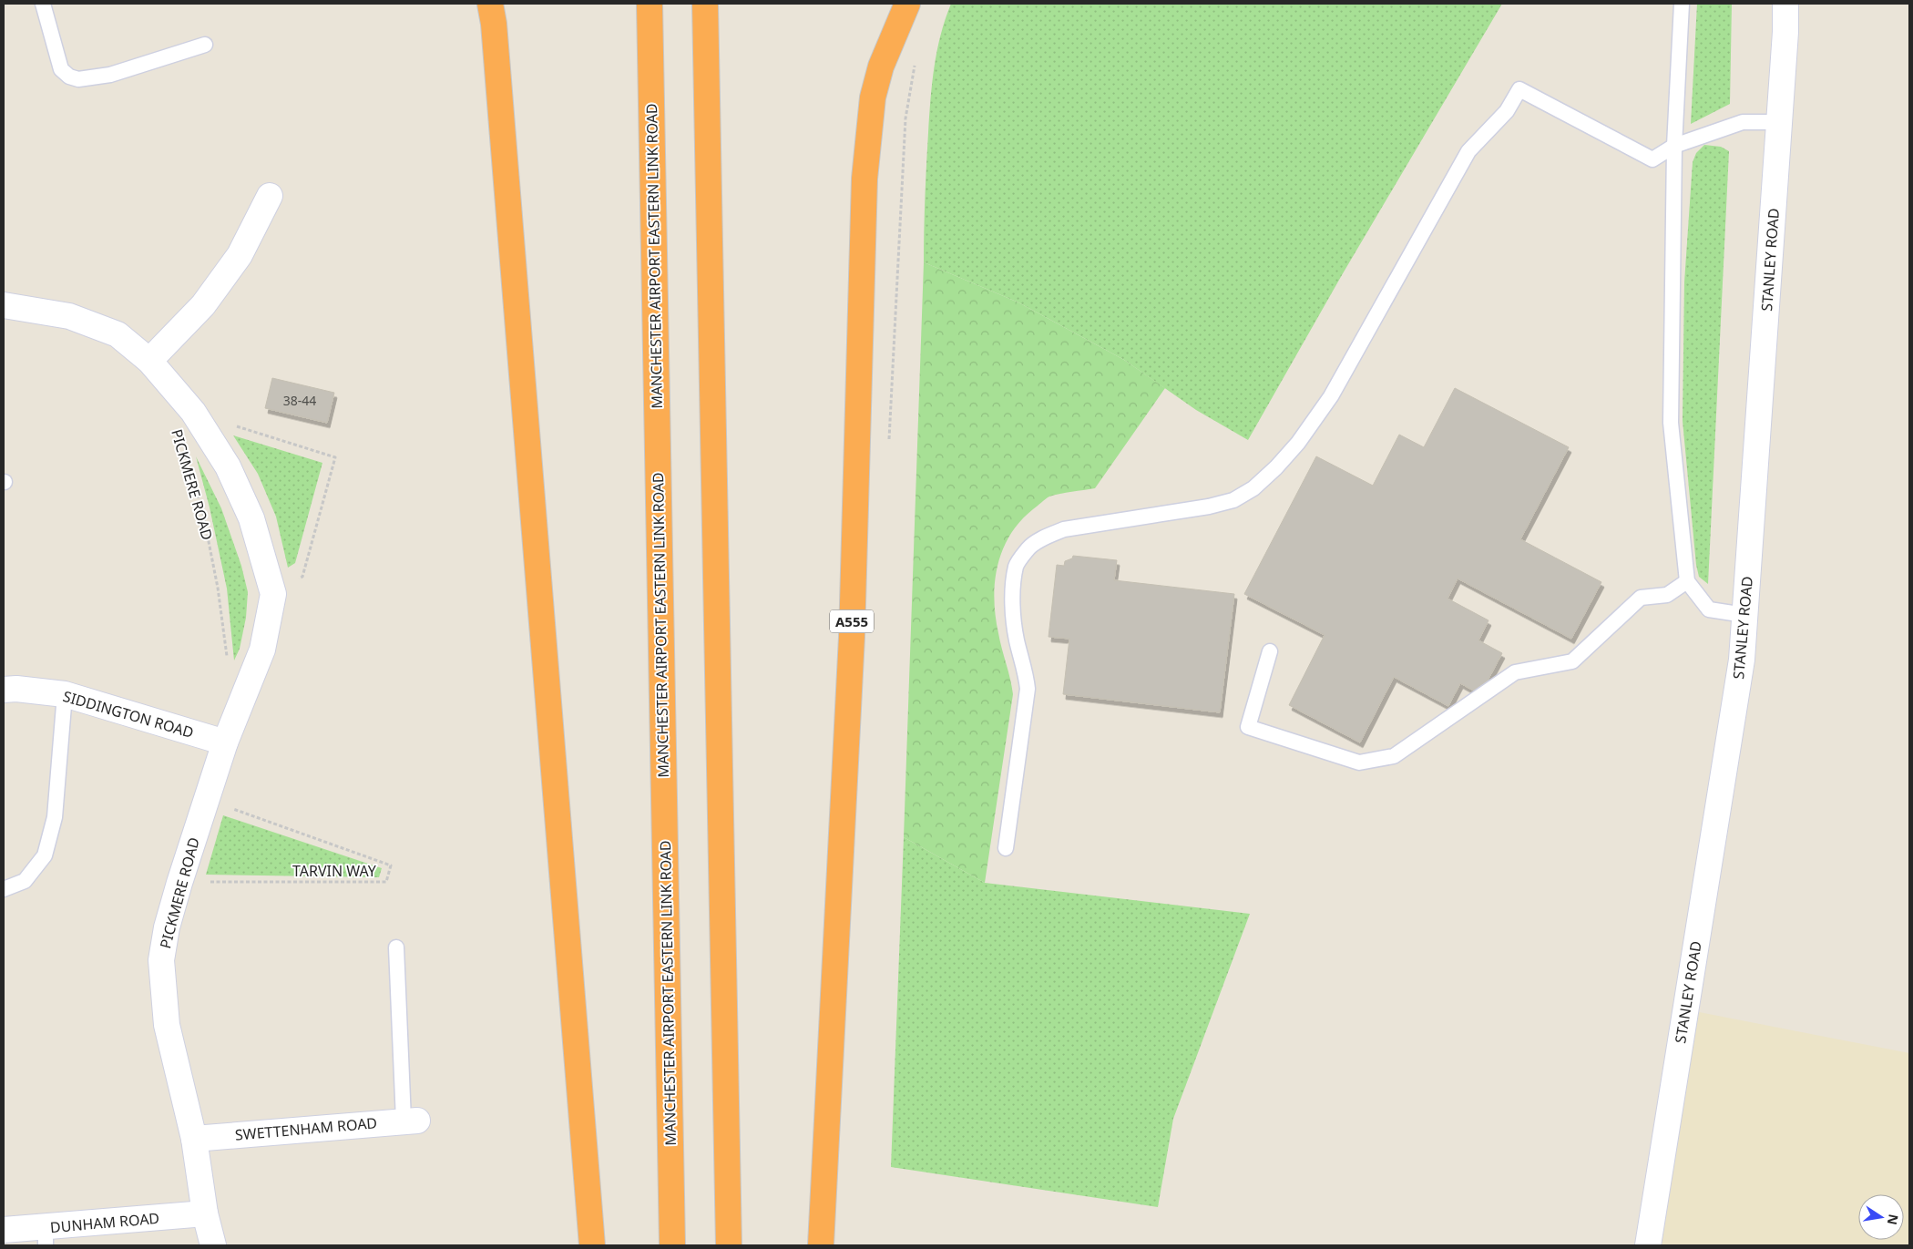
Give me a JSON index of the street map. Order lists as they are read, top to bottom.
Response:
{
  "streets": {
    "highway": ["MANCHESTER AIRPORT EASTERN LINK ROAD", "A555"],
    "street": [
      "STANLEY ROAD",
      "PICKMERE ROAD",
      "SIDDINGTON ROAD",
      "SWETTENHAM ROAD",
      "DUNHAM ROAD"
    ],
    "path": ["TARVIN WAY"]
  },
  "crossings": [
    ["PICKMERE ROAD", "SIDDINGTON ROAD"],
    ["PICKMERE ROAD", "TARVIN WAY"],
    ["PICKMERE ROAD", "SWETTENHAM ROAD"],
    ["PICKMERE ROAD", "DUNHAM ROAD"]
  ],
  "house_numbers": ["38-44"],
  "north": "right"
}
